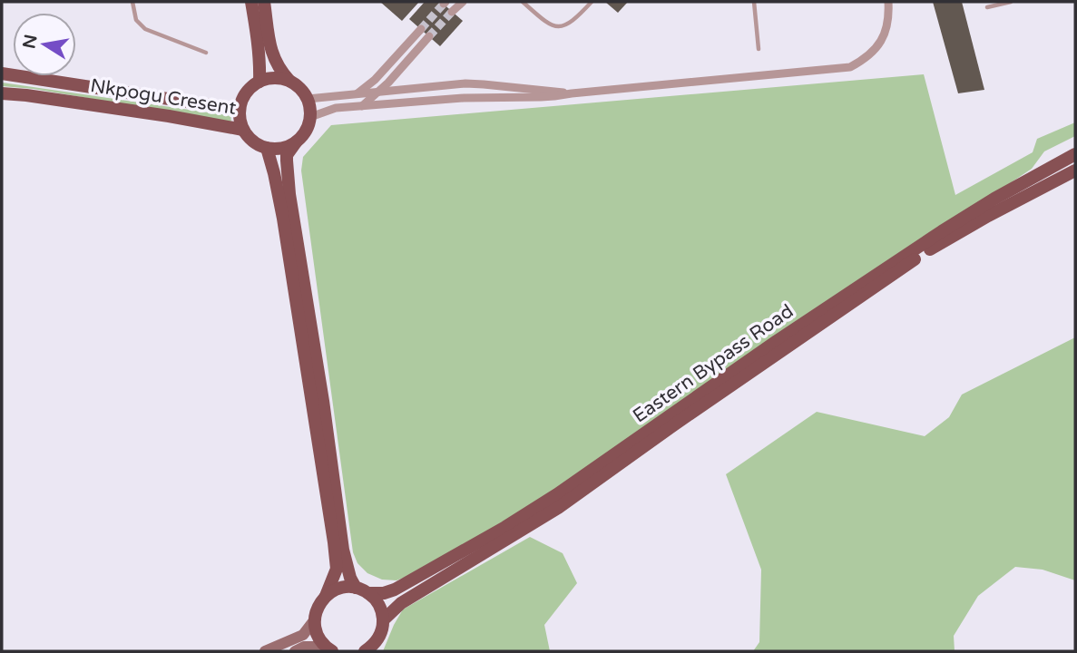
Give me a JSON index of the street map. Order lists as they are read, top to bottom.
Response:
{
  "streets": {
    "main road": ["Nkpogu Cresent", "Eastern Bypass Road"]
  },
  "north": "left"
}
